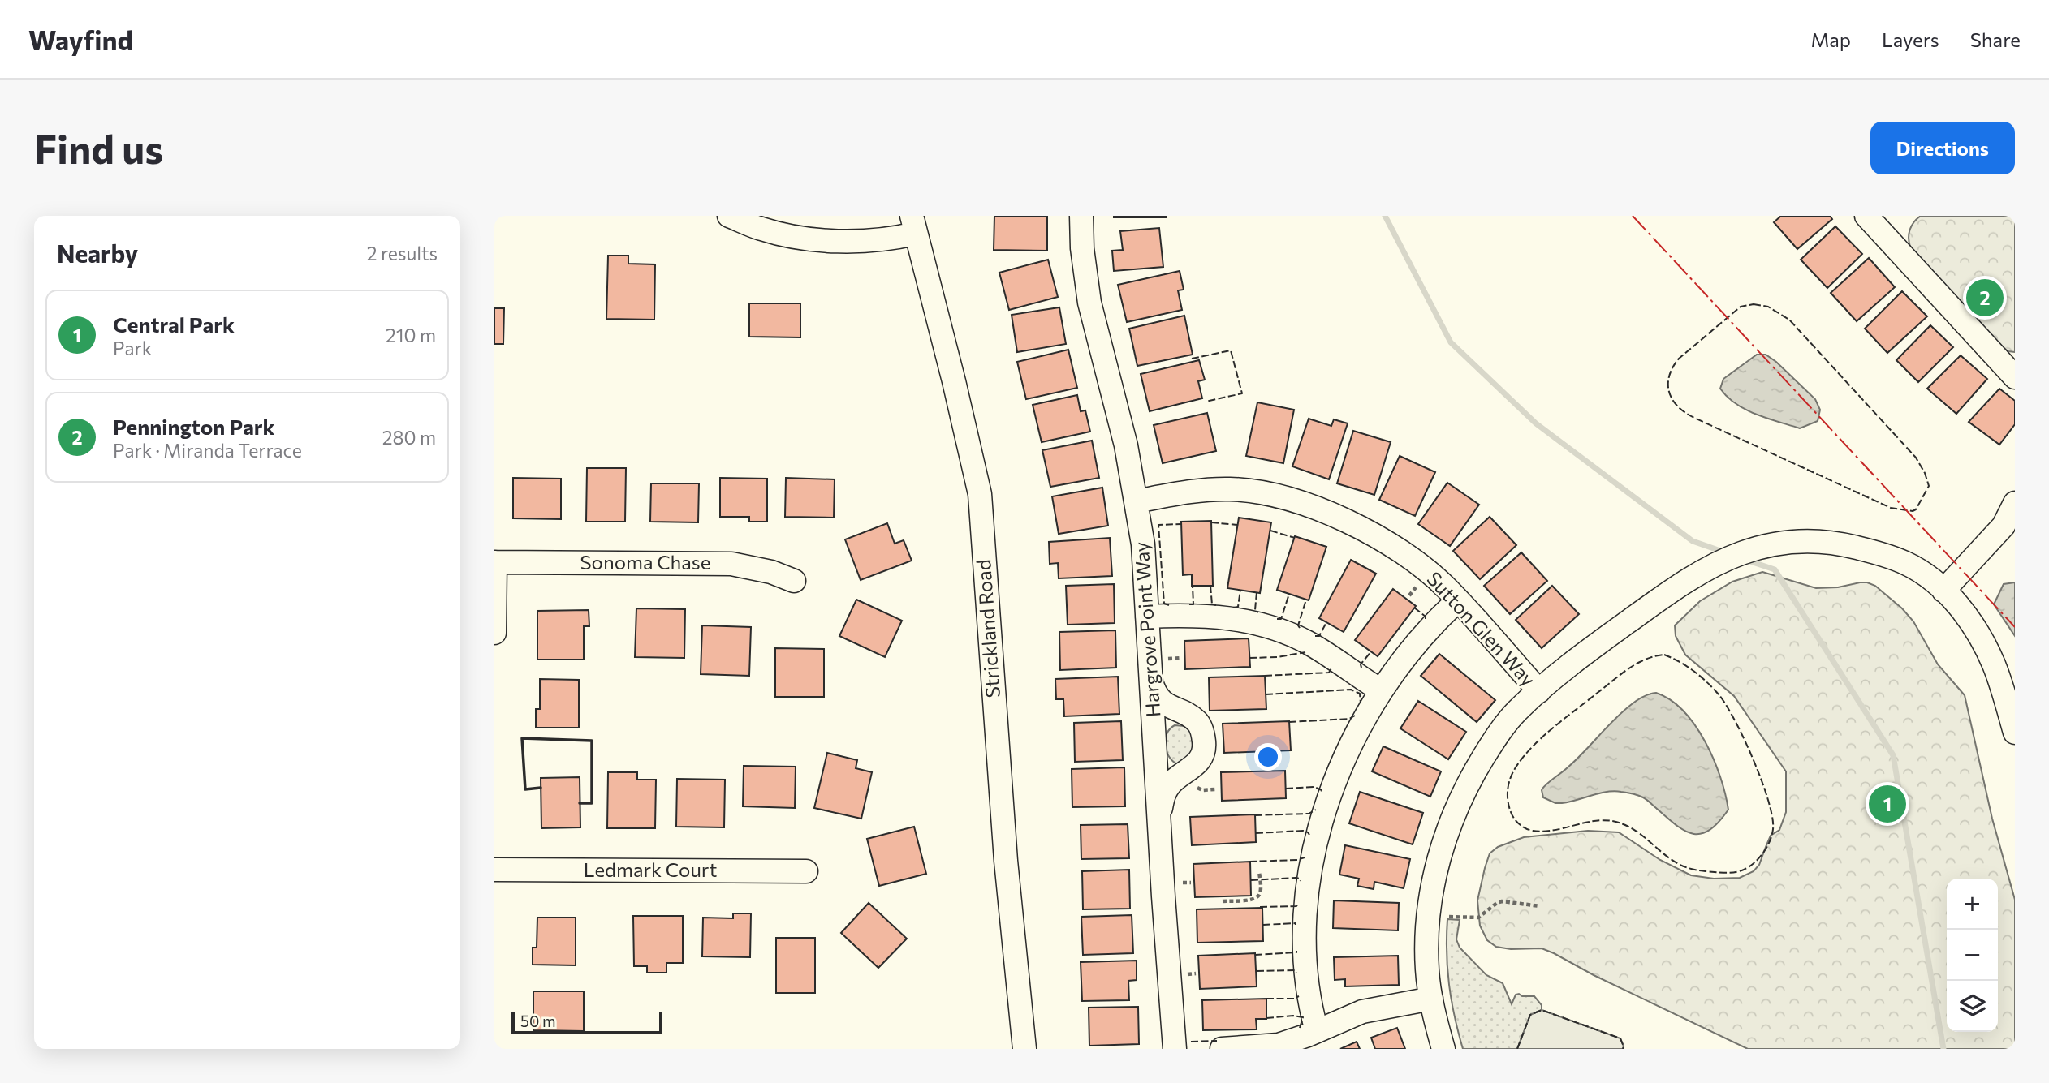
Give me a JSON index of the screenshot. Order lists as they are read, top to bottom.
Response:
{
  "streets": {
    "street": [
      "Sonoma Chase",
      "Strickland Road",
      "Hargrove Point Way",
      "Sutton Glen Way",
      "Ledmark Court"
    ]
  },
  "crossings": [
    ["Hargrove Point Way", "Sutton Glen Way"]
  ],
  "scale_bar": "50 m",
  "page": {
    "header": "Wayfind",
    "nav": ["Map", "Layers", "Share"],
    "buttons": "Directions",
    "title": "Find us",
    "heading": ["Nearby", "2 results"],
    "pins": ["2", "1"],
    "list": [
      {
        "mark": "1",
        "name": "Central Park",
        "note": "Park",
        "value": "210 m"
      },
      {
        "mark": "2",
        "name": "Pennington Park",
        "note": "Park · Miranda Terrace",
        "value": "280 m"
      }
    ],
    "map_buttons": ["+", "−"],
    "scale": "50 m"
  }
}
